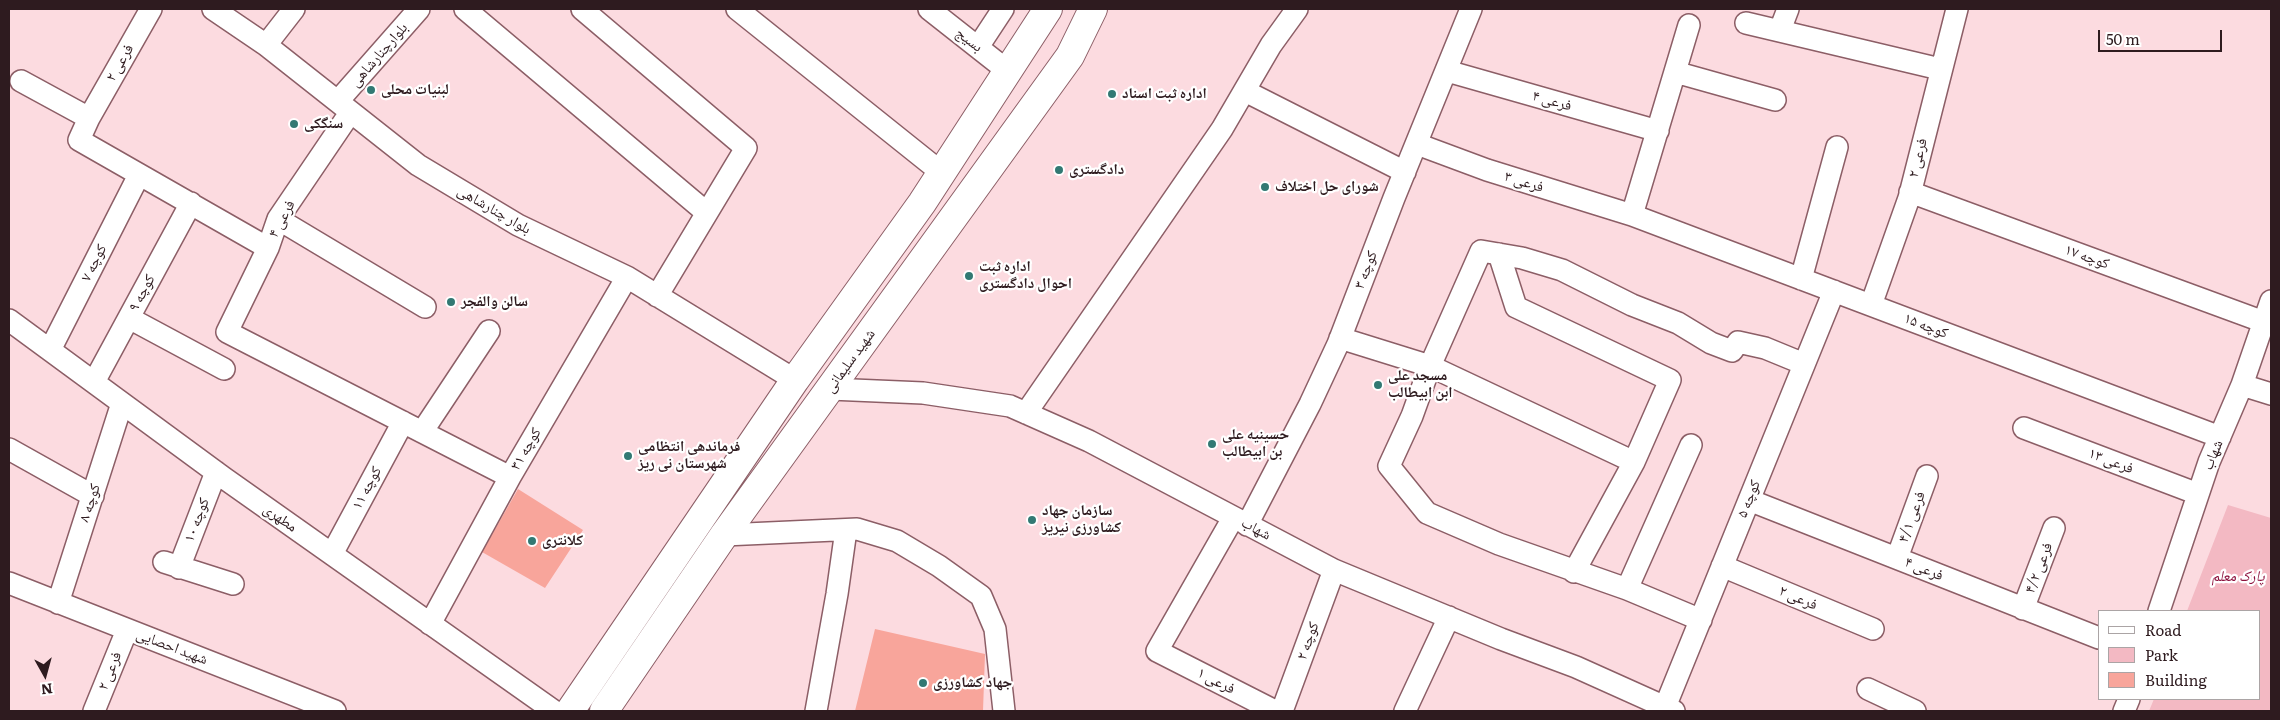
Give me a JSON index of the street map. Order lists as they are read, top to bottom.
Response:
{
  "streets": {
    "main road": ["شهید سلیمانی"],
    "street": [
      "بسیج",
      "بلوارچنارشاهی",
      "فرعی ۲",
      "فرعی ۴",
      "فرعی ۳",
      "بلوار چنارشاهی",
      "کوچه ۱۷",
      "کوچه ۷",
      "کوچه ۳",
      "کوچه ۹",
      "کوچه ۱۵",
      "کوچه ۳۱",
      "شهاب",
      "فرعی ۱۳",
      "کوچه ۱۱",
      "کوچه ۵",
      "کوچه ۸",
      "فرعی ۴/۱",
      "مطهری",
      "کوچه ۱۰",
      "فرعی ۴/۲",
      "کوچه ۲",
      "شهید احصایی",
      "فرعی ۱"
    ]
  },
  "crossings": [
    ["بلوارچنارشاهی", "فرعی ۴"],
    ["بلوارچنارشاهی", "بلوار چنارشاهی"],
    ["فرعی ۲", "کوچه ۱۷"],
    ["فرعی ۲", "کوچه ۷"],
    ["فرعی ۲", "کوچه ۱۵"],
    ["فرعی ۲", "کوچه ۵"],
    ["فرعی ۲", "شهید احصایی"],
    ["فرعی ۴", "بلوار چنارشاهی"],
    ["فرعی ۴", "کوچه ۳"],
    ["فرعی ۴", "کوچه ۱۱"],
    ["فرعی ۴", "کوچه ۵"],
    ["فرعی ۴", "فرعی ۴/۱"],
    ["فرعی ۴", "فرعی ۴/۲"],
    ["فرعی ۳", "کوچه ۳"],
    ["فرعی ۳", "کوچه ۱۵"],
    ["بلوار چنارشاهی", "کوچه ۳۱"],
    ["کوچه ۱۷", "شهاب"],
    ["کوچه ۷", "مطهری"],
    ["کوچه ۳", "شهاب"],
    ["کوچه ۳", "فرعی ۱"],
    ["کوچه ۹", "مطهری"],
    ["کوچه ۱۵", "شهاب"],
    ["کوچه ۱۵", "کوچه ۵"],
    ["شهید سلیمانی", "شهاب"],
    ["کوچه ۳۱", "مطهری"],
    ["شهاب", "فرعی ۱۳"],
    ["شهاب", "کوچه ۵"],
    ["شهاب", "کوچه ۲"],
    ["کوچه ۱۱", "مطهری"],
    ["کوچه ۸", "مطهری"],
    ["کوچه ۸", "شهید احصایی"],
    ["مطهری", "کوچه ۱۰"]
  ],
  "parks": ["پارک معلم"],
  "places": [
    "لبنیات محلی",
    "اداره ثبت اسناد",
    "سنگکی",
    "دادگستری",
    "شورای حل اختلاف",
    "اداره ثبت احوال دادگستری",
    "سالن والفجر",
    "مسجد علی ابن ابیطالب",
    "حسینیه علی بن ابیطالب",
    "فرماندهی انتظامی شهرستان نی ریز",
    "سازمان جهاد کشاورزی نیریز",
    "کلانتری",
    "جهاد کشاورزی"
  ],
  "legend": ["Road", "Park", "Building"],
  "scale_bar": "50 m",
  "north": "bottom"
}
